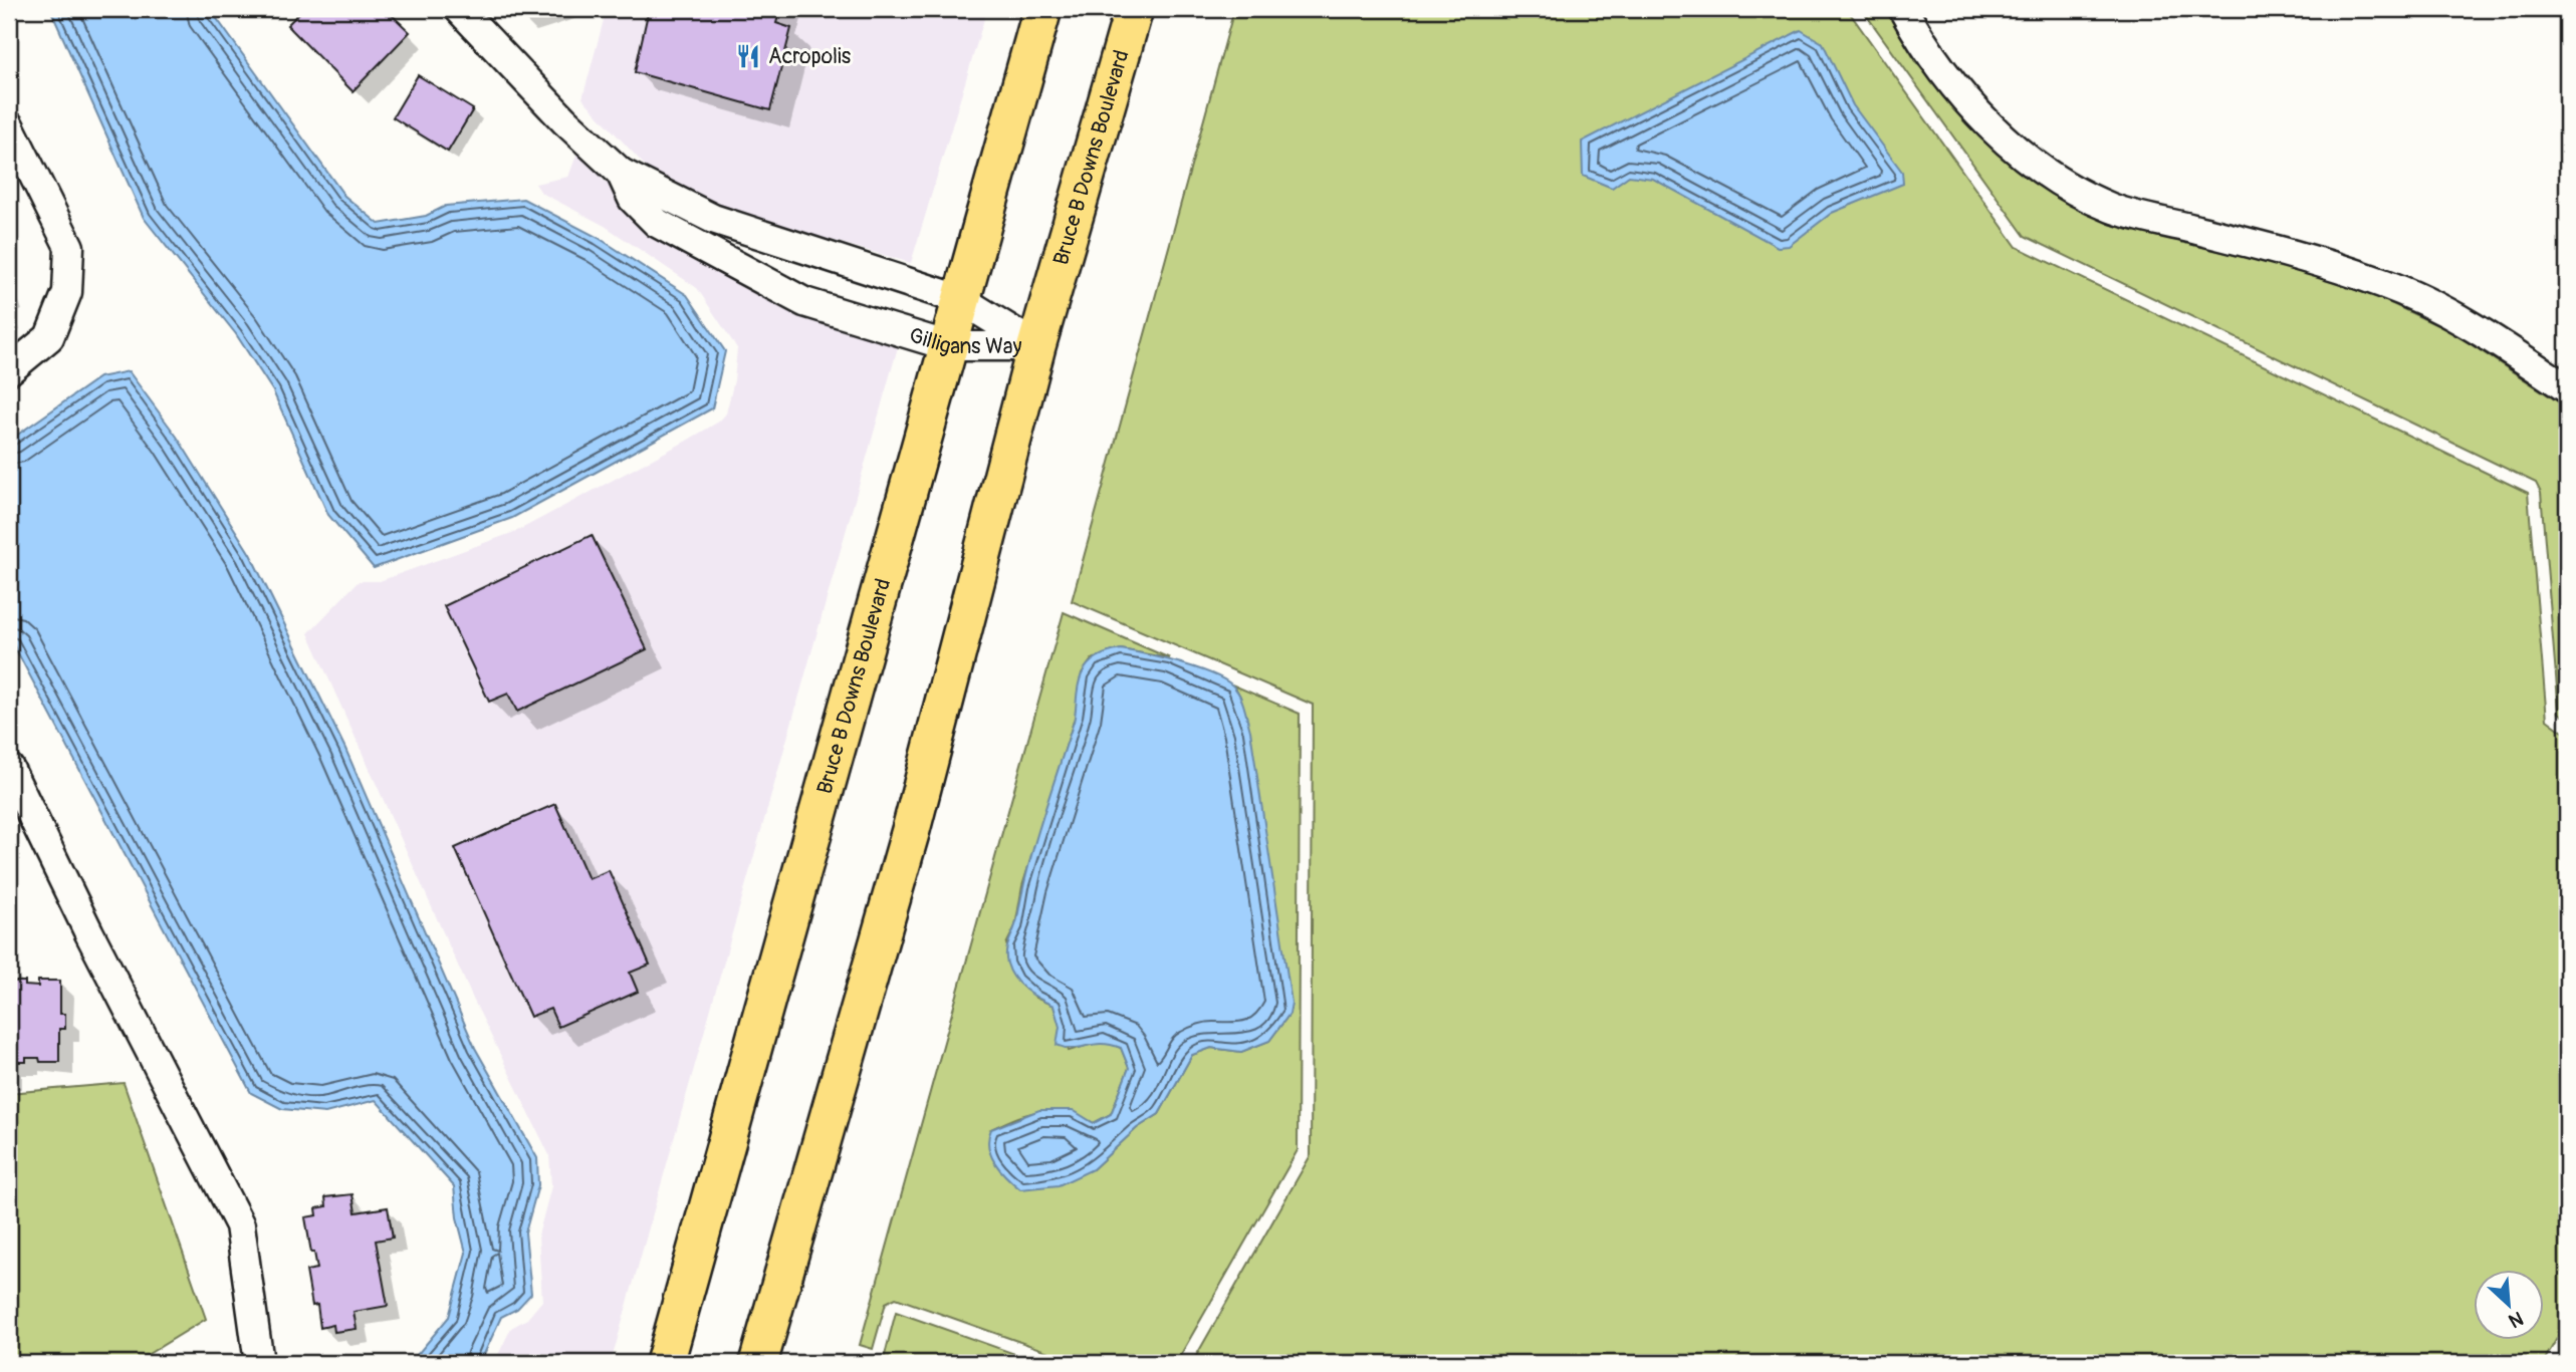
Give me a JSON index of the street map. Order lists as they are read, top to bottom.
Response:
{
  "streets": {
    "main road": ["Bruce B Downs Boulevard"],
    "street": ["Gilligans Way"]
  },
  "crossings": [
    ["Bruce B Downs Boulevard", "Gilligans Way"]
  ],
  "places": {
    "restaurant": ["Acropolis"]
  },
  "north": "bottom right"
}
